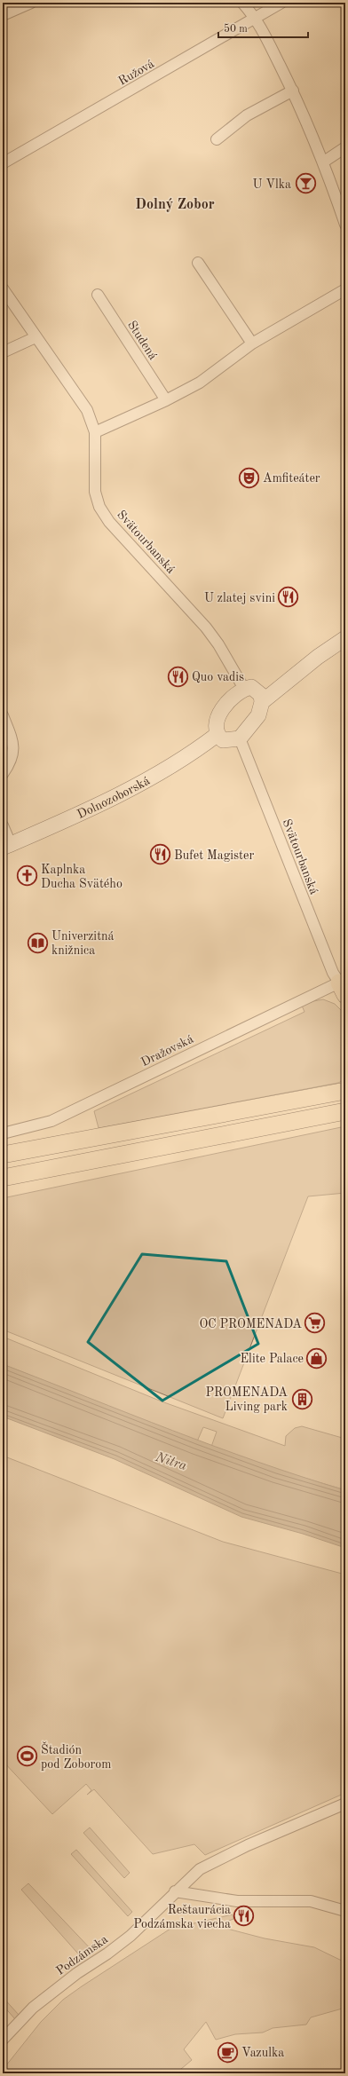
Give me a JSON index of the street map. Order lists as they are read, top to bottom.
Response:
{
  "streets": {
    "street": [
      "Ružová",
      "Studená",
      "Svätourbanská",
      "Dolnozoborská",
      "Dražovská",
      "Podzámska"
    ]
  },
  "crossings": [
    ["Svätourbanská", "Dražovská"]
  ],
  "districts": ["Dolný Zobor"],
  "water": ["Nitra"],
  "places": {
    "bar": ["U Vlka"],
    "theatre": ["Amfiteáter"],
    "restaurant": [
      "U zlatej svini",
      "Quo vadis",
      "Bufet Magister",
      "Reštaurácia Podzámska viecha"
    ],
    "church": ["Kaplnka Ducha Svätého"],
    "library": ["Univerzitná knižnica"],
    "supermarket": ["OC PROMENADA"],
    "shop": ["Elite Palace"],
    "building": ["PROMENADA Living park"],
    "sports": ["Štadión pod Zoborom"],
    "cafe": ["Vazulka"]
  },
  "scale_bar": "50 m"
}
